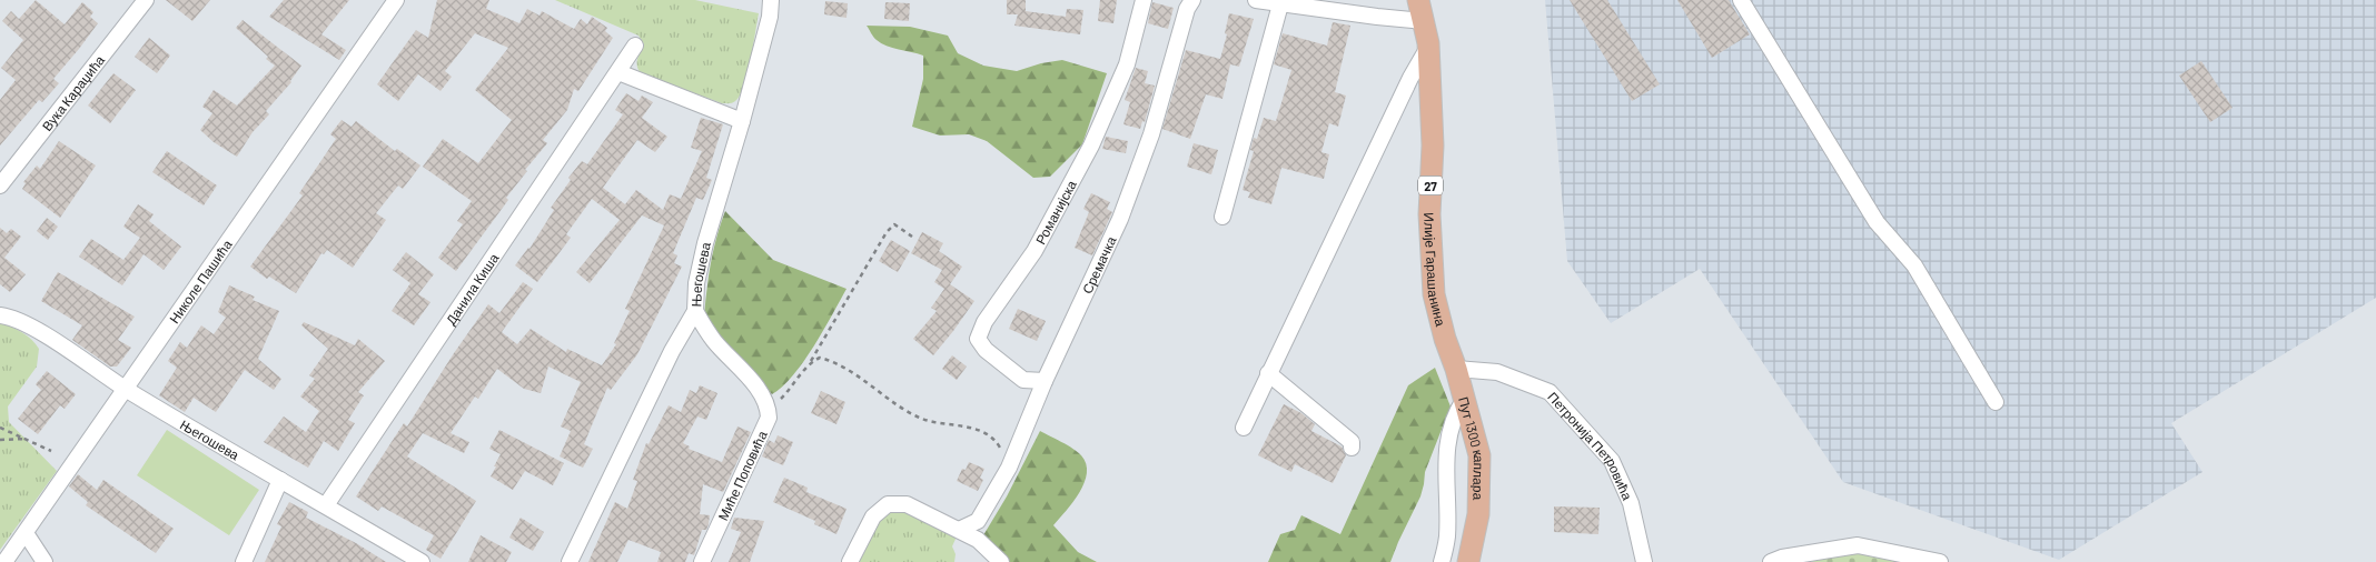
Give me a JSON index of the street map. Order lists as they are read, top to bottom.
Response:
{
  "streets": {
    "main road": ["27", "Илије Гарашанина", "Пут 1300 каплара"],
    "street": [
      "Вука Караџића",
      "Романијска",
      "Сремачка",
      "Његошева",
      "Николе Пашића",
      "Данила Киша",
      "Петронија Петровића",
      "Миће Поповића"
    ]
  },
  "crossings": [
    ["Романијска", "Сремачка"],
    ["Илије Гарашанина", "Петронија Петровића"],
    ["Илије Гарашанина", "Пут 1300 каплара"],
    ["Његошева", "Николе Пашића"],
    ["Његошева", "Данила Киша"],
    ["Петронија Петровића", "Пут 1300 каплара"]
  ]
}
